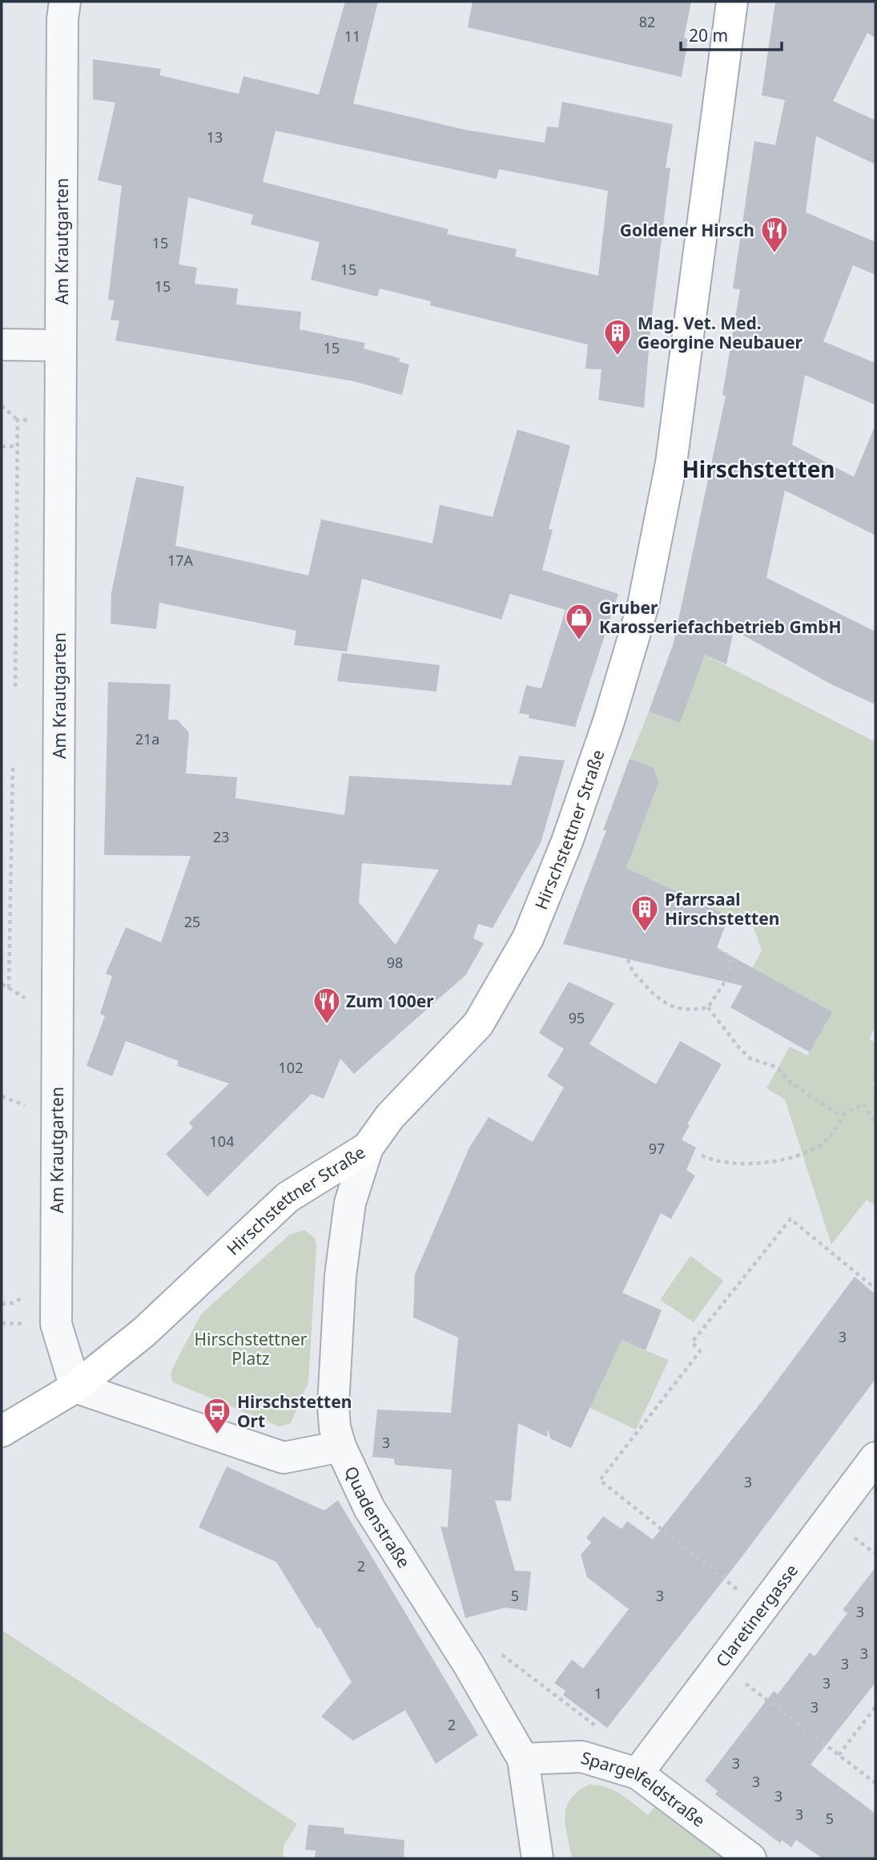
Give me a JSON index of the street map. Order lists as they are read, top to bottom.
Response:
{
  "streets": {
    "main road": ["Hirschstettner Straße"],
    "street": [
      "Am Krautgarten",
      "Quadenstraße",
      "Claretinergasse",
      "Spargelfeldstraße"
    ]
  },
  "crossings": [
    ["Am Krautgarten", "Hirschstettner Straße"],
    ["Hirschstettner Straße", "Quadenstraße"],
    ["Quadenstraße", "Spargelfeldstraße"],
    ["Claretinergasse", "Spargelfeldstraße"]
  ],
  "districts": ["Hirschstetten"],
  "parks": ["Hirschstettner Platz"],
  "places": {
    "restaurant": ["Goldener Hirsch", "Zum 100er"],
    "building": ["Mag. Vet. Med. Georgine Neubauer", "Pfarrsaal Hirschstetten"],
    "shop": ["Gruber Karosseriefachbetrieb GmbH"],
    "bus stop": ["Hirschstetten Ort"]
  },
  "house_numbers": [
    "82",
    "11",
    "13",
    "15",
    "15",
    "15",
    "15",
    "17A",
    "21a",
    "23",
    "25",
    "98",
    "95",
    "102",
    "104",
    "97",
    "3",
    "3",
    "3",
    "2",
    "5",
    "3",
    "3",
    "3",
    "3",
    "3",
    "1",
    "3",
    "2",
    "3",
    "3",
    "3",
    "3",
    "5"
  ],
  "scale_bar": "20 m"
}
